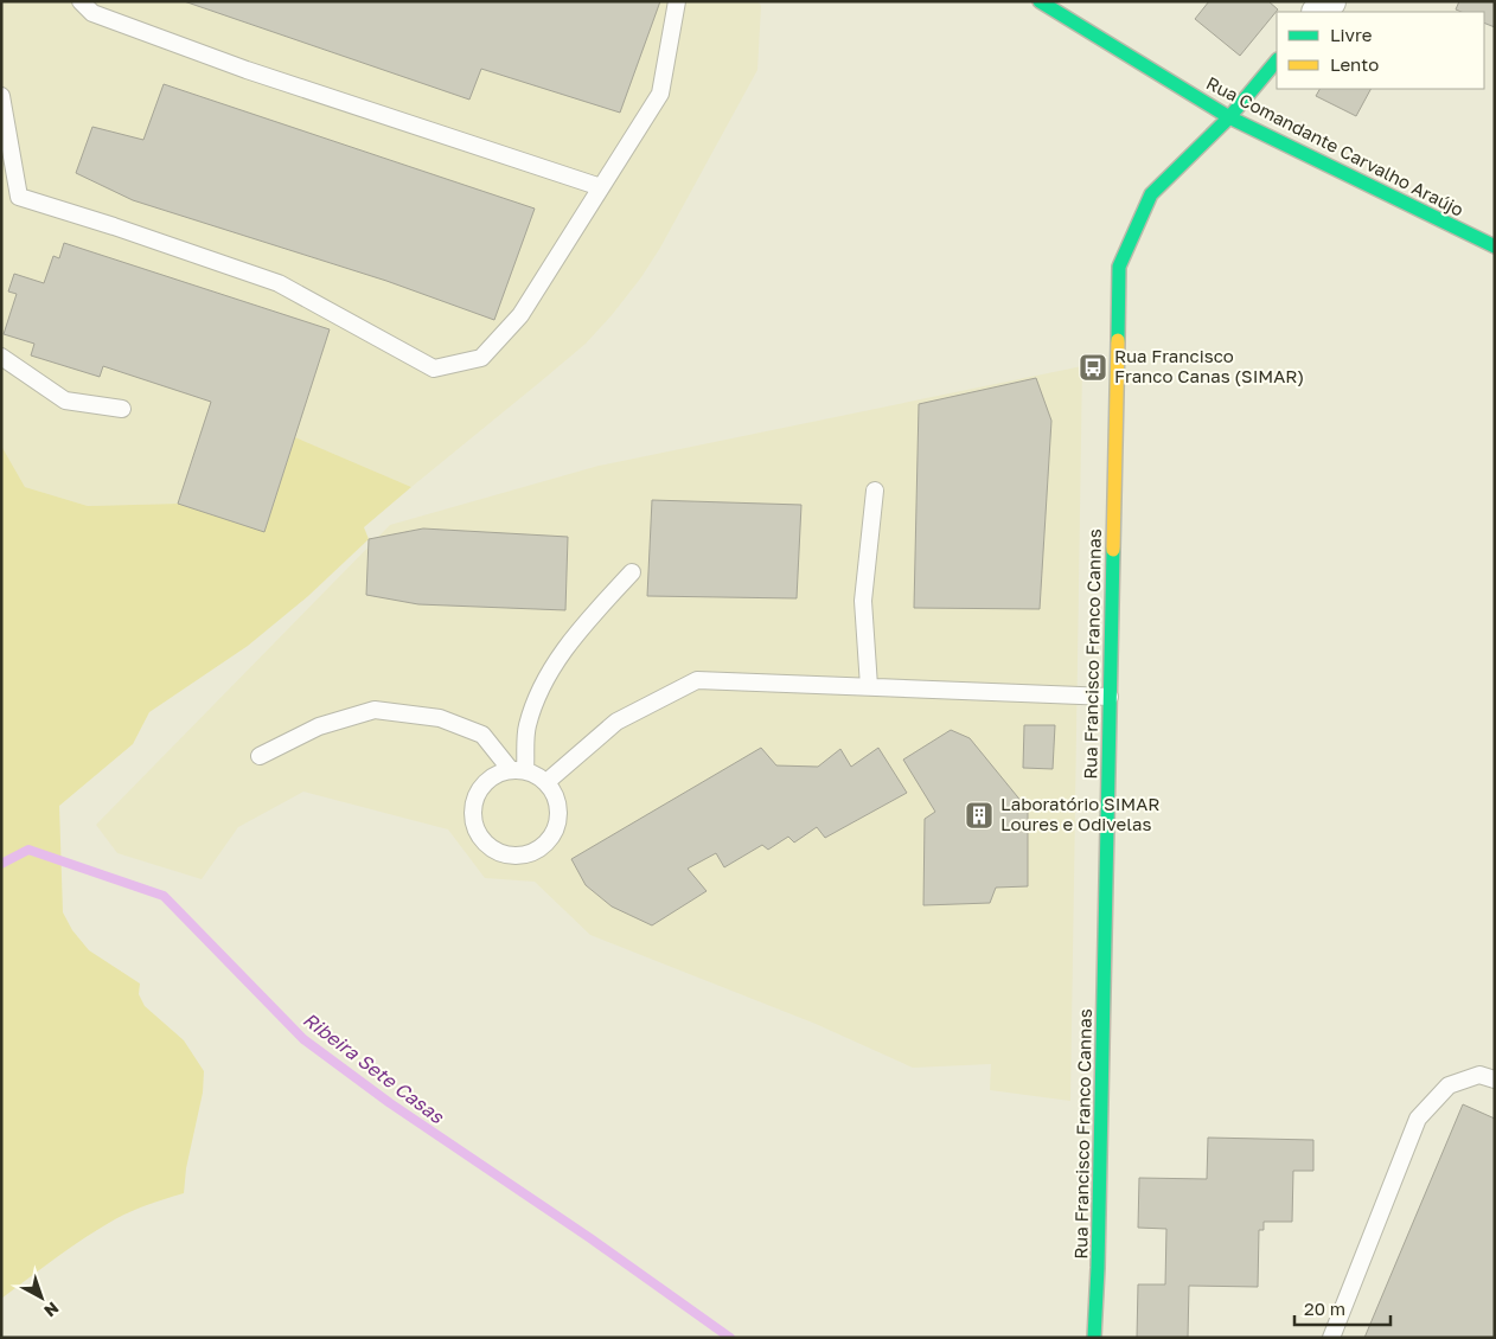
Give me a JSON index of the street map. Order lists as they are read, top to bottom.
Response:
{
  "streets": {
    "street": ["Rua Comandante Carvalho Araújo", "Rua Francisco Franco Cannas"]
  },
  "crossings": [
    ["Rua Comandante Carvalho Araújo", "Rua Francisco Franco Cannas"]
  ],
  "water": ["Ribeira Sete Casas"],
  "places": {
    "bus stop": ["Rua Francisco Franco Canas (SIMAR)"],
    "building": ["Laboratório SIMAR Loures e Odivelas"]
  },
  "legend": ["Livre", "Lento"],
  "scale_bar": "20 m",
  "north": "bottom right"
}
